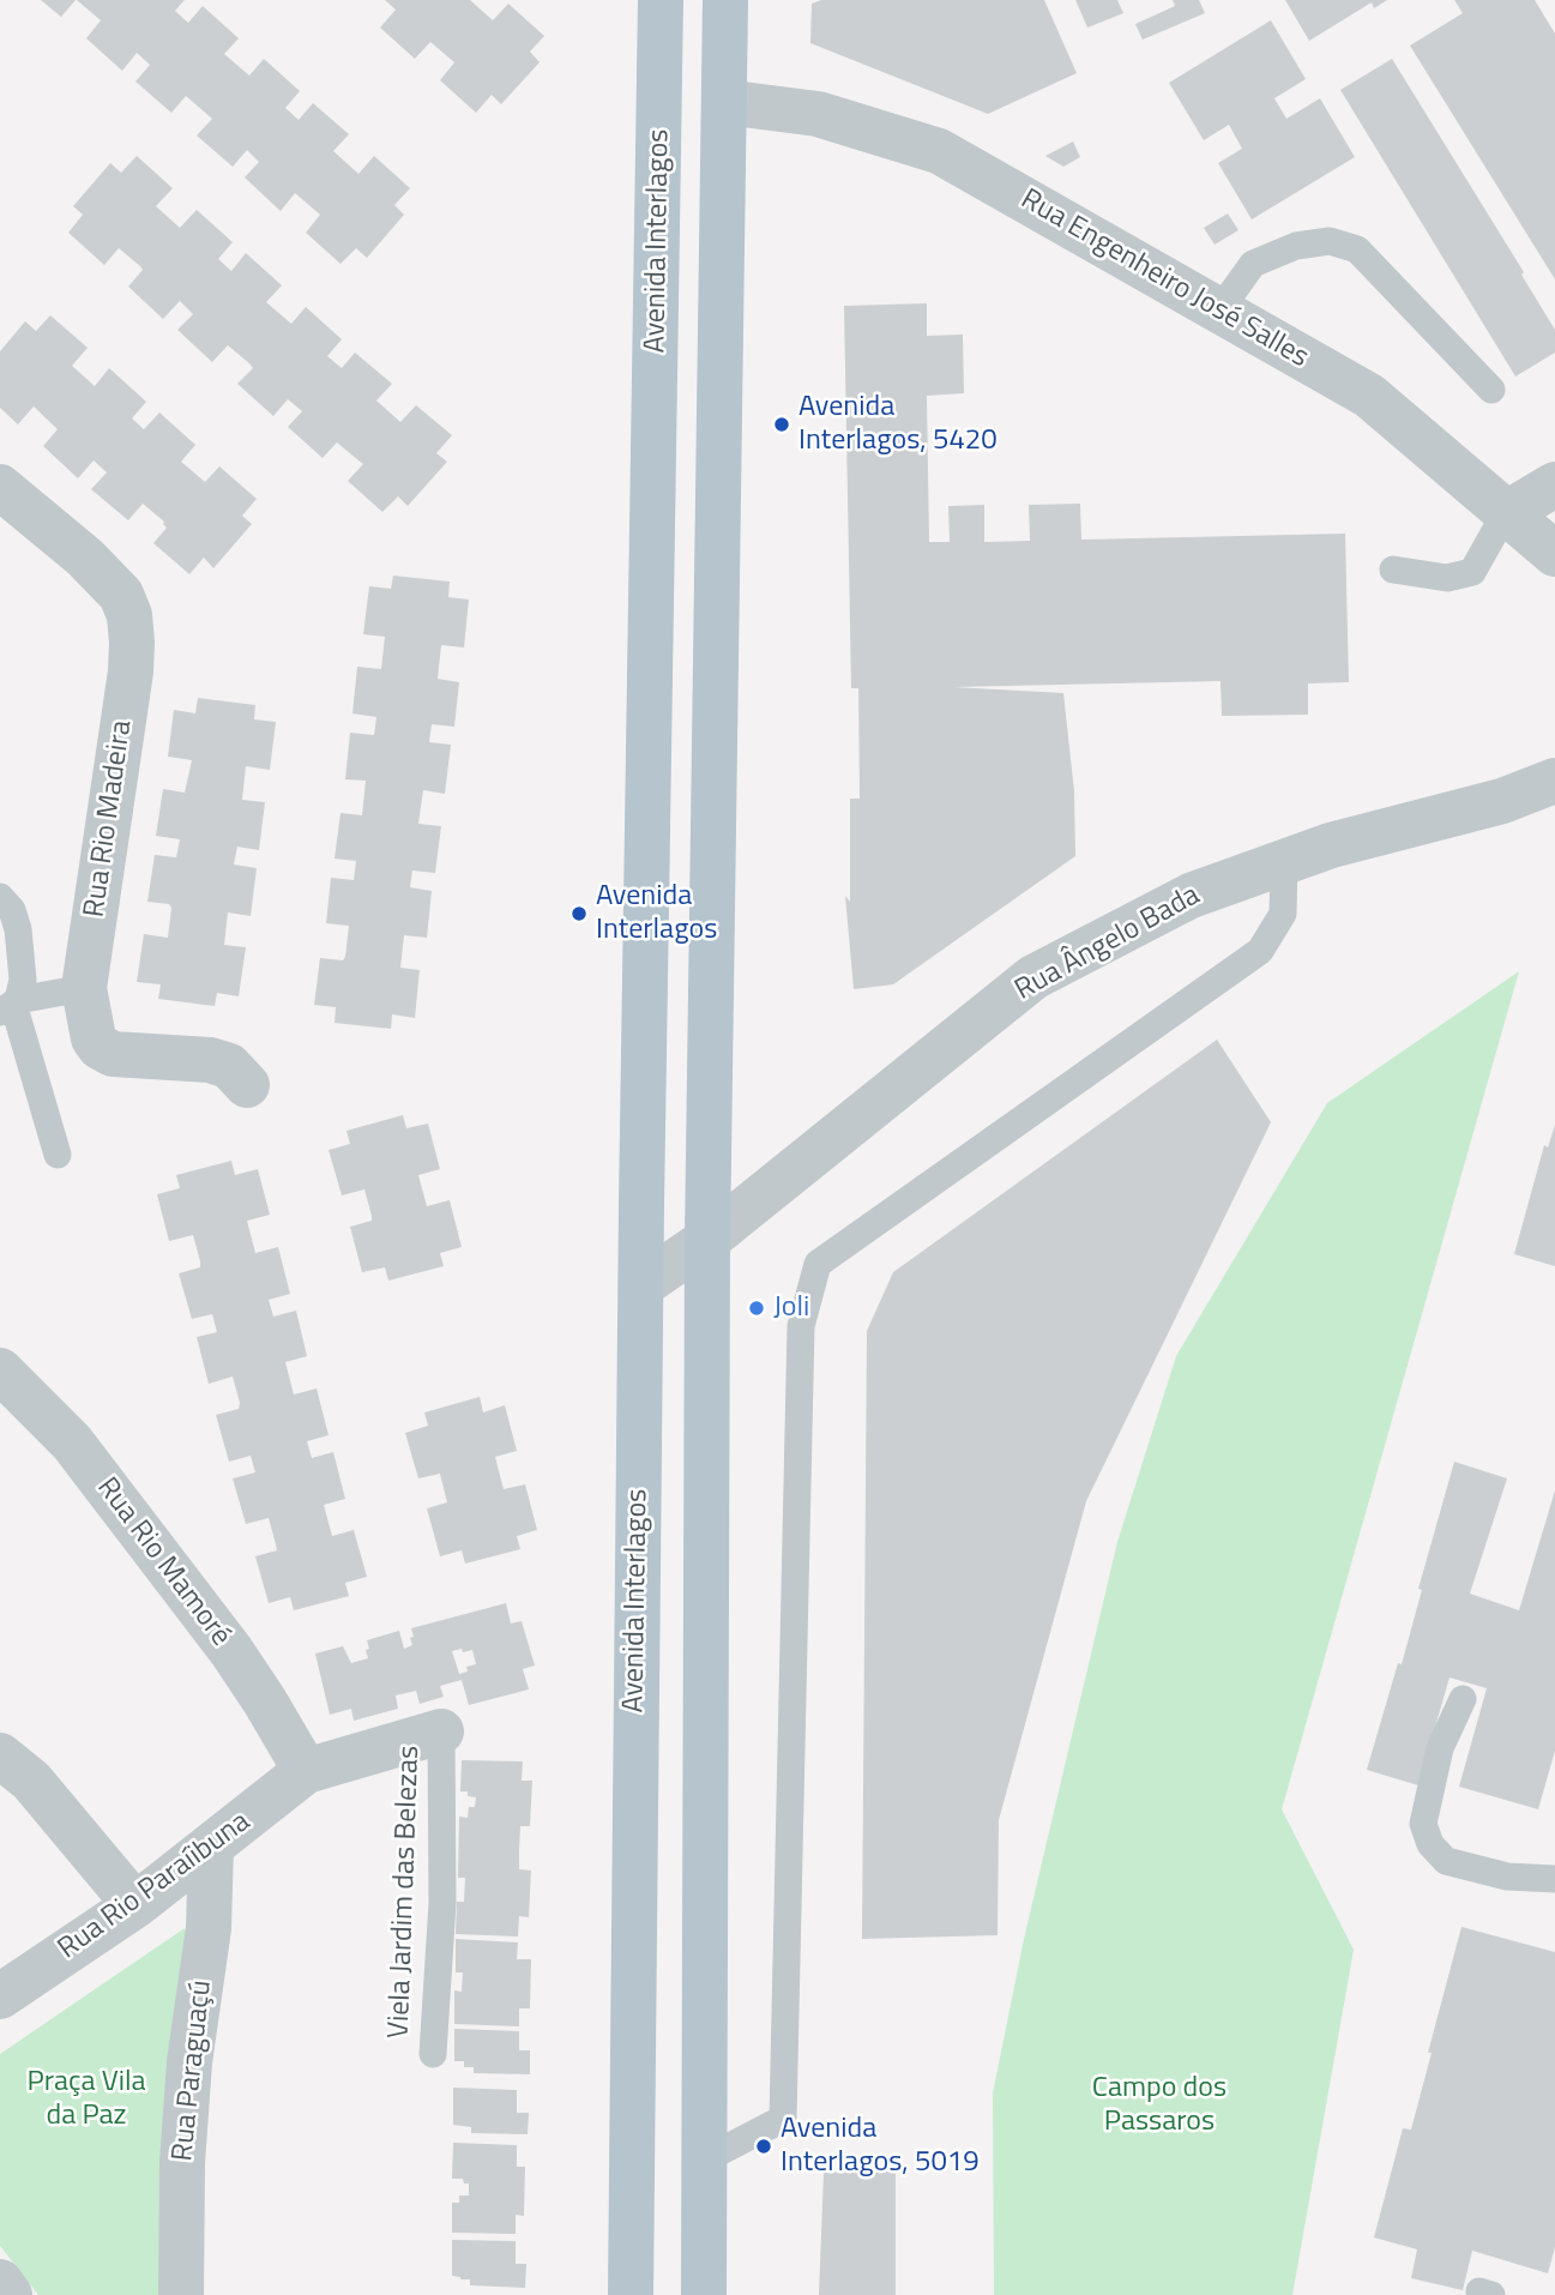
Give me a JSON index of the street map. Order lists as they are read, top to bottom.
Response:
{
  "streets": {
    "main road": ["Avenida Interlagos"],
    "street": [
      "Rua Engenheiro José Salles",
      "Rua Rio Madeira",
      "Rua Ângelo Bada",
      "Rua Rio Mamoré",
      "Rua Rio Paraíibuna",
      "Rua Paraguaçú"
    ],
    "lane": ["Viela Jardim das Belezas"]
  },
  "crossings": [
    ["Avenida Interlagos", "Rua Ângelo Bada"],
    ["Rua Rio Mamoré", "Rua Rio Paraíibuna"],
    ["Rua Rio Paraíibuna", "Rua Paraguaçú"]
  ],
  "parks": ["Praça Vila da Paz", "Campo dos Passaros"],
  "places": [
    "Avenida Interlagos, 5420",
    "Avenida Interlagos",
    "Joli",
    "Avenida Interlagos, 5019"
  ]
}
